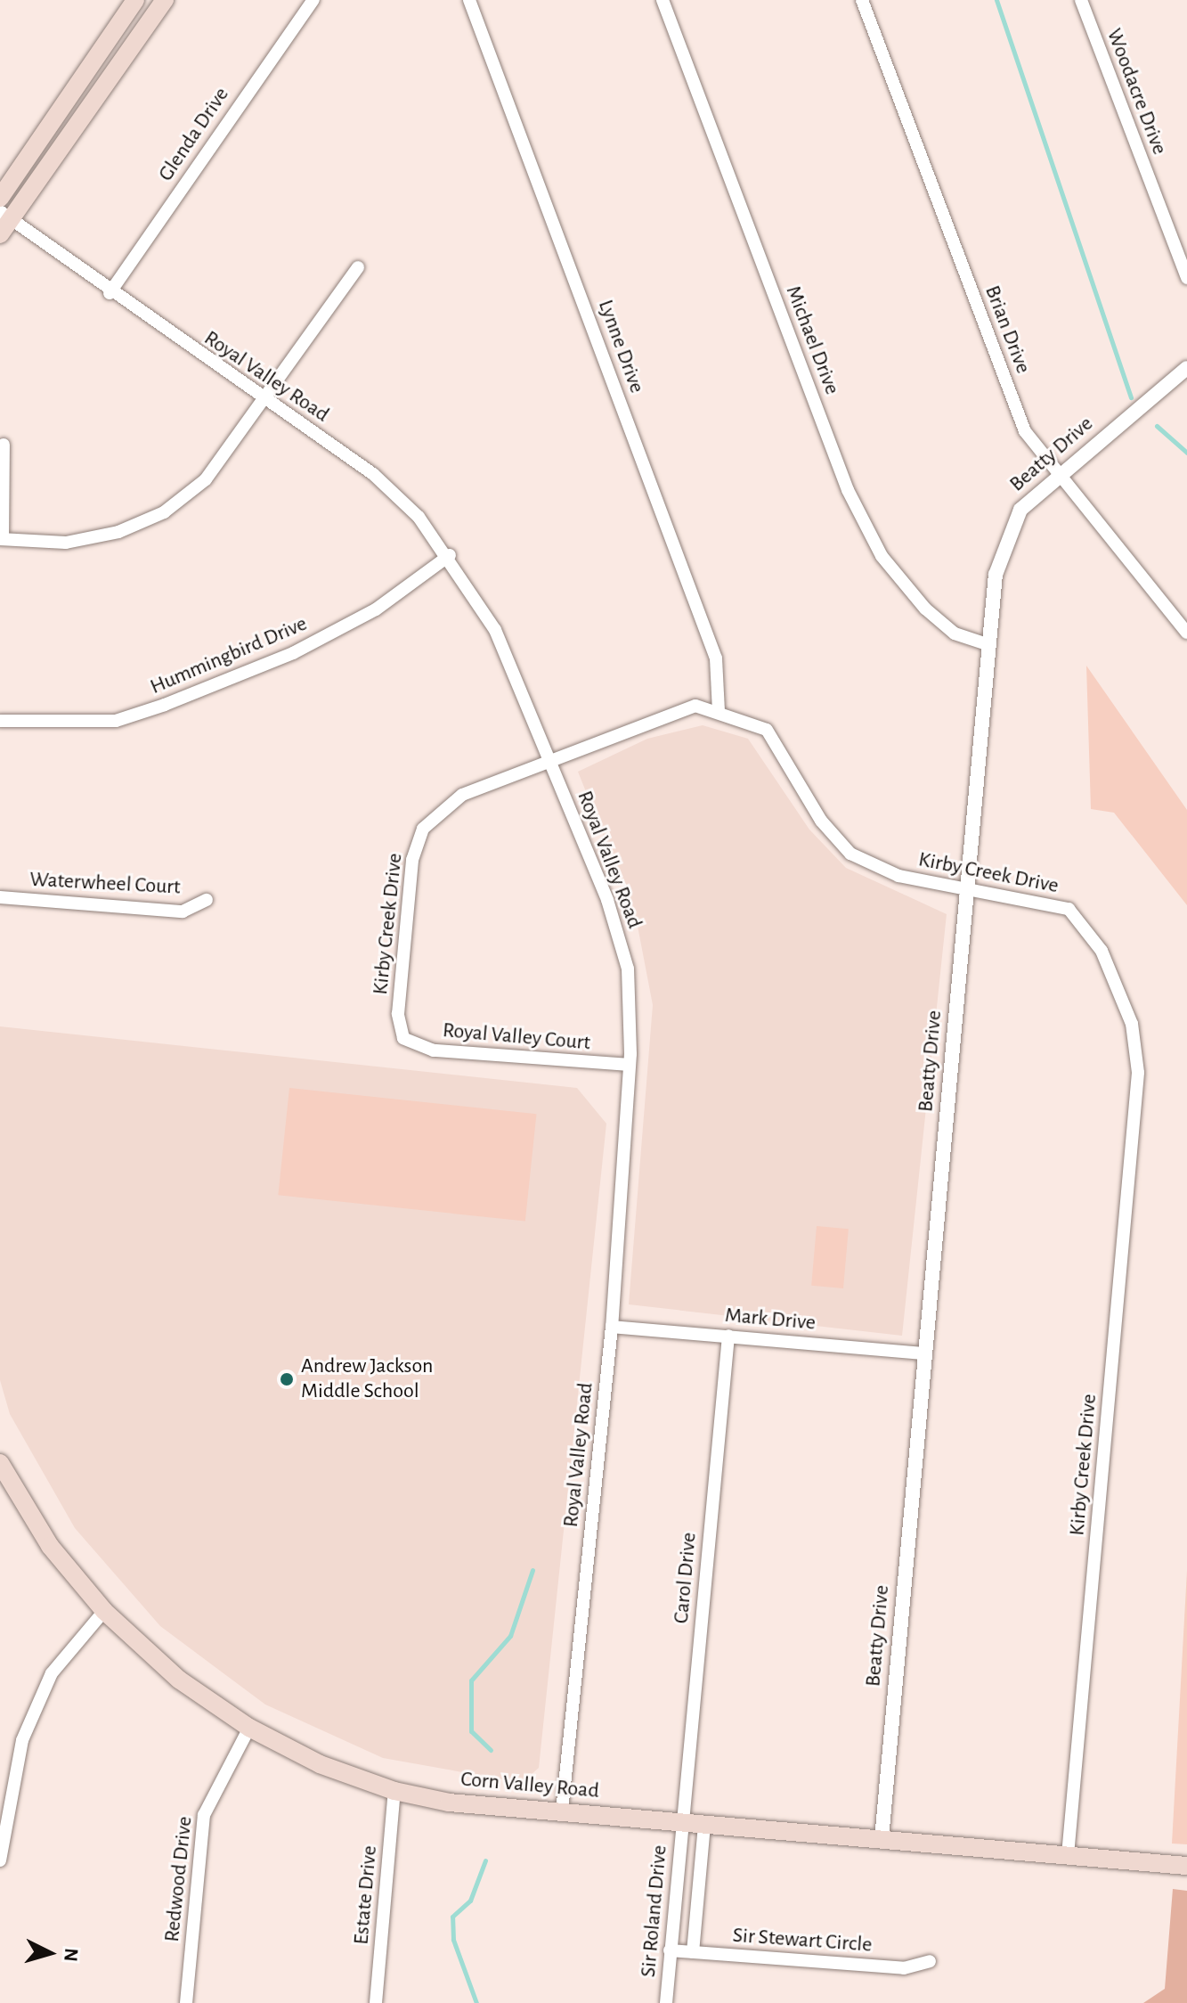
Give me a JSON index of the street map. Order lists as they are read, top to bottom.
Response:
{
  "streets": {
    "main road": ["Corn Valley Road"],
    "street": [
      "Woodacre Drive",
      "Glenda Drive",
      "Brian Drive",
      "Michael Drive",
      "Lynne Drive",
      "Royal Valley Road",
      "Beatty Drive",
      "Hummingbird Drive",
      "Kirby Creek Drive",
      "Waterwheel Court",
      "Royal Valley Court",
      "Mark Drive",
      "Carol Drive",
      "Redwood Drive",
      "Estate Drive",
      "Sir Roland Drive",
      "Sir Stewart Circle"
    ]
  },
  "crossings": [
    ["Glenda Drive", "Royal Valley Road"],
    ["Brian Drive", "Beatty Drive"],
    ["Michael Drive", "Beatty Drive"],
    ["Lynne Drive", "Kirby Creek Drive"],
    ["Royal Valley Road", "Hummingbird Drive"],
    ["Royal Valley Road", "Kirby Creek Drive"],
    ["Royal Valley Road", "Royal Valley Court"],
    ["Royal Valley Road", "Mark Drive"],
    ["Royal Valley Road", "Corn Valley Road"],
    ["Beatty Drive", "Kirby Creek Drive"],
    ["Beatty Drive", "Mark Drive"],
    ["Beatty Drive", "Corn Valley Road"],
    ["Kirby Creek Drive", "Royal Valley Court"],
    ["Kirby Creek Drive", "Corn Valley Road"],
    ["Mark Drive", "Carol Drive"],
    ["Carol Drive", "Corn Valley Road"],
    ["Carol Drive", "Sir Roland Drive"],
    ["Corn Valley Road", "Redwood Drive"],
    ["Corn Valley Road", "Estate Drive"],
    ["Corn Valley Road", "Sir Roland Drive"],
    ["Sir Roland Drive", "Sir Stewart Circle"]
  ],
  "places": ["Andrew Jackson Middle School"],
  "north": "right"
}
